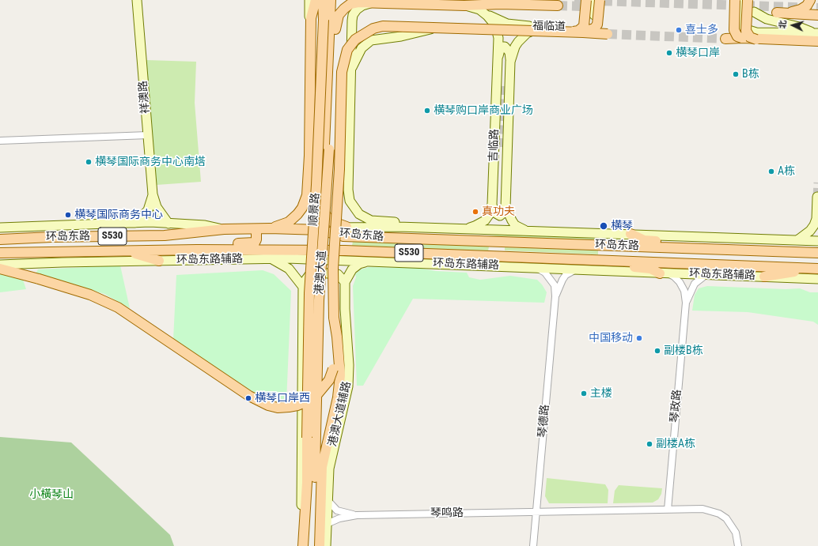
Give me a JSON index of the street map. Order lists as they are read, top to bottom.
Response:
{
  "streets": {
    "main road": [
      "福临道",
      "祥澳路",
      "吉临路",
      "顺景路",
      "环岛东路",
      "S530",
      "环岛东路辅路",
      "港澳大道",
      "港澳大道辅路"
    ],
    "street": ["琴政路", "琴德路", "琴鸣路"]
  },
  "crossings": [
    ["福临道", "吉临路"],
    ["福临道", "港澳大道"],
    ["顺景路", "环岛东路"],
    ["顺景路", "港澳大道"],
    ["环岛东路", "港澳大道"],
    ["环岛东路辅路", "琴德路"],
    ["港澳大道", "港澳大道辅路"],
    ["琴德路", "琴鸣路"]
  ],
  "parks": ["小橫琴山"],
  "places": [
    "喜士多",
    "横琴口岸",
    "B栋",
    "横琴购口岸商业广场",
    "横琴国际商务中心南塔",
    "A栋",
    "真功夫",
    "横琴国际商务中心",
    "横琴",
    "中国移动",
    "副楼B栋",
    "主楼",
    "横琴口岸西",
    "副楼A栋"
  ],
  "north": "left"
}
